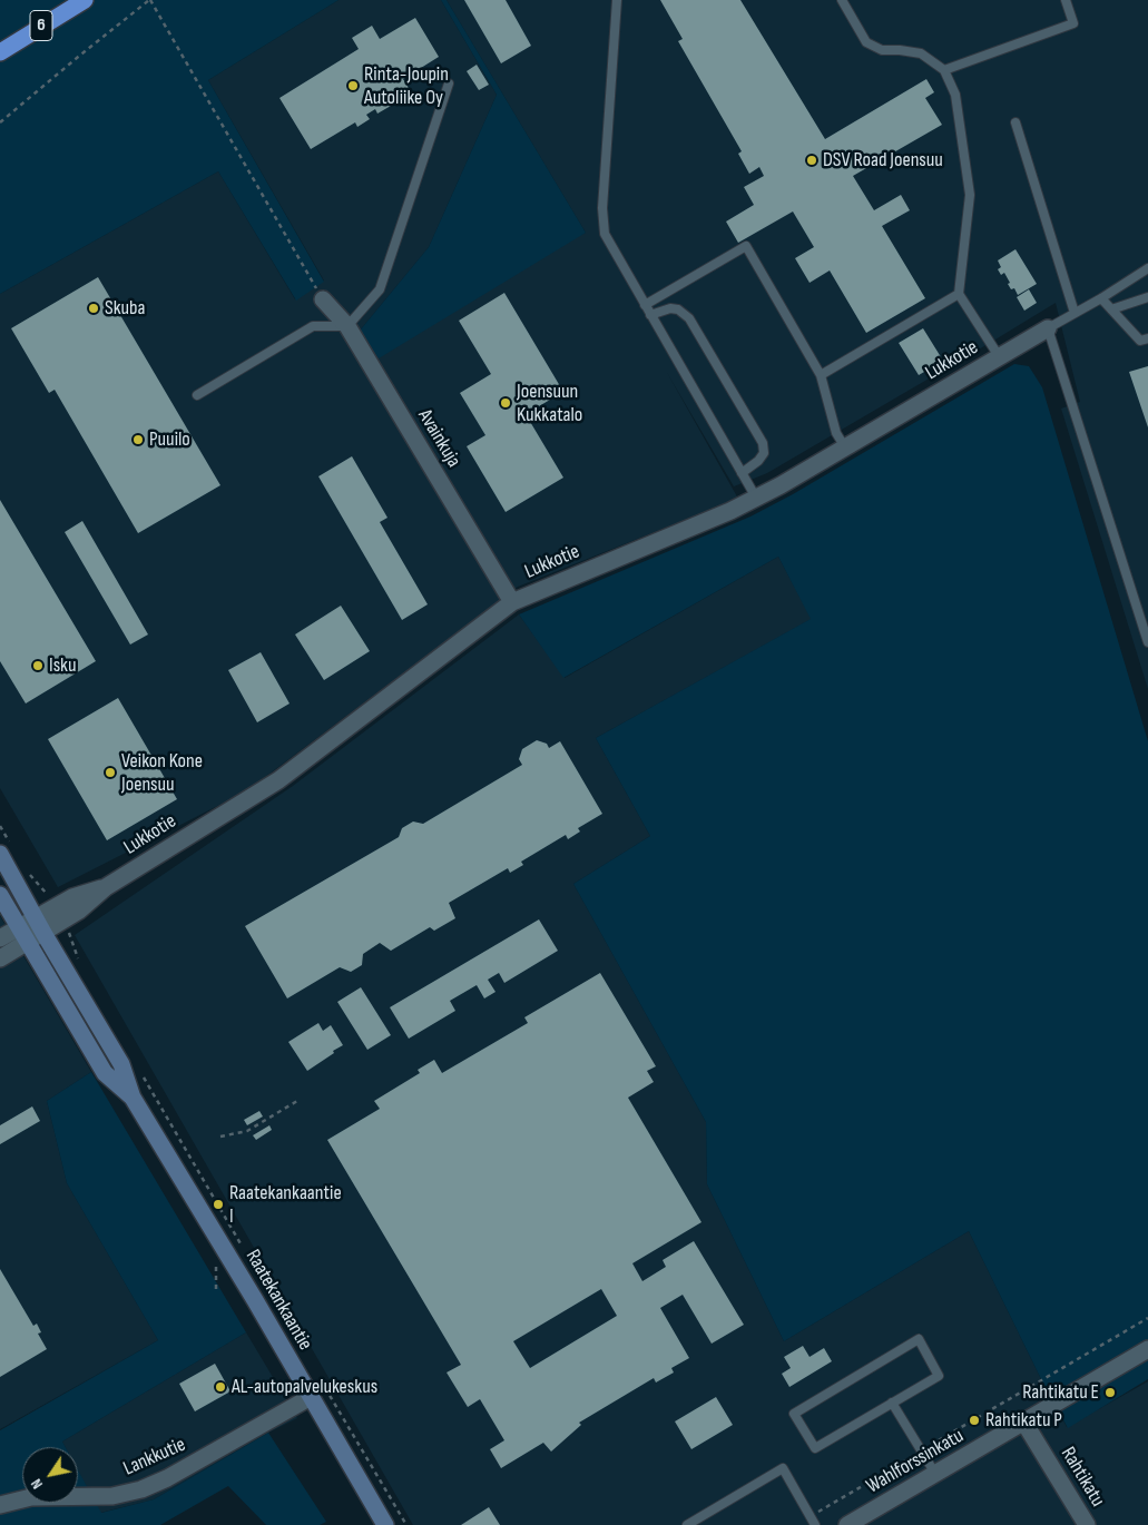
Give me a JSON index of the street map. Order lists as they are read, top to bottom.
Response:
{
  "streets": {
    "highway": ["6"],
    "main road": ["Raatekankaantie"],
    "street": [
      "Lukkotie",
      "Avainkuja",
      "Lankkutie",
      "Wahlforssinkatu",
      "Rahtikatu"
    ]
  },
  "crossings": [
    ["Lukkotie", "Avainkuja"],
    ["Raatekankaantie", "Lankkutie"],
    ["Wahlforssinkatu", "Rahtikatu"]
  ],
  "places": [
    "Rinta-Joupin Autoliike Oy",
    "DSV Road Joensuu",
    "Skuba",
    "Joensuun Kukkatalo",
    "Puuilo",
    "Isku",
    "Veikon Kone Joensuu",
    "Raatekankaantie I",
    "AL-autopalvelukeskus",
    "Rahtikatu E",
    "Rahtikatu P"
  ],
  "north": "bottom left"
}
